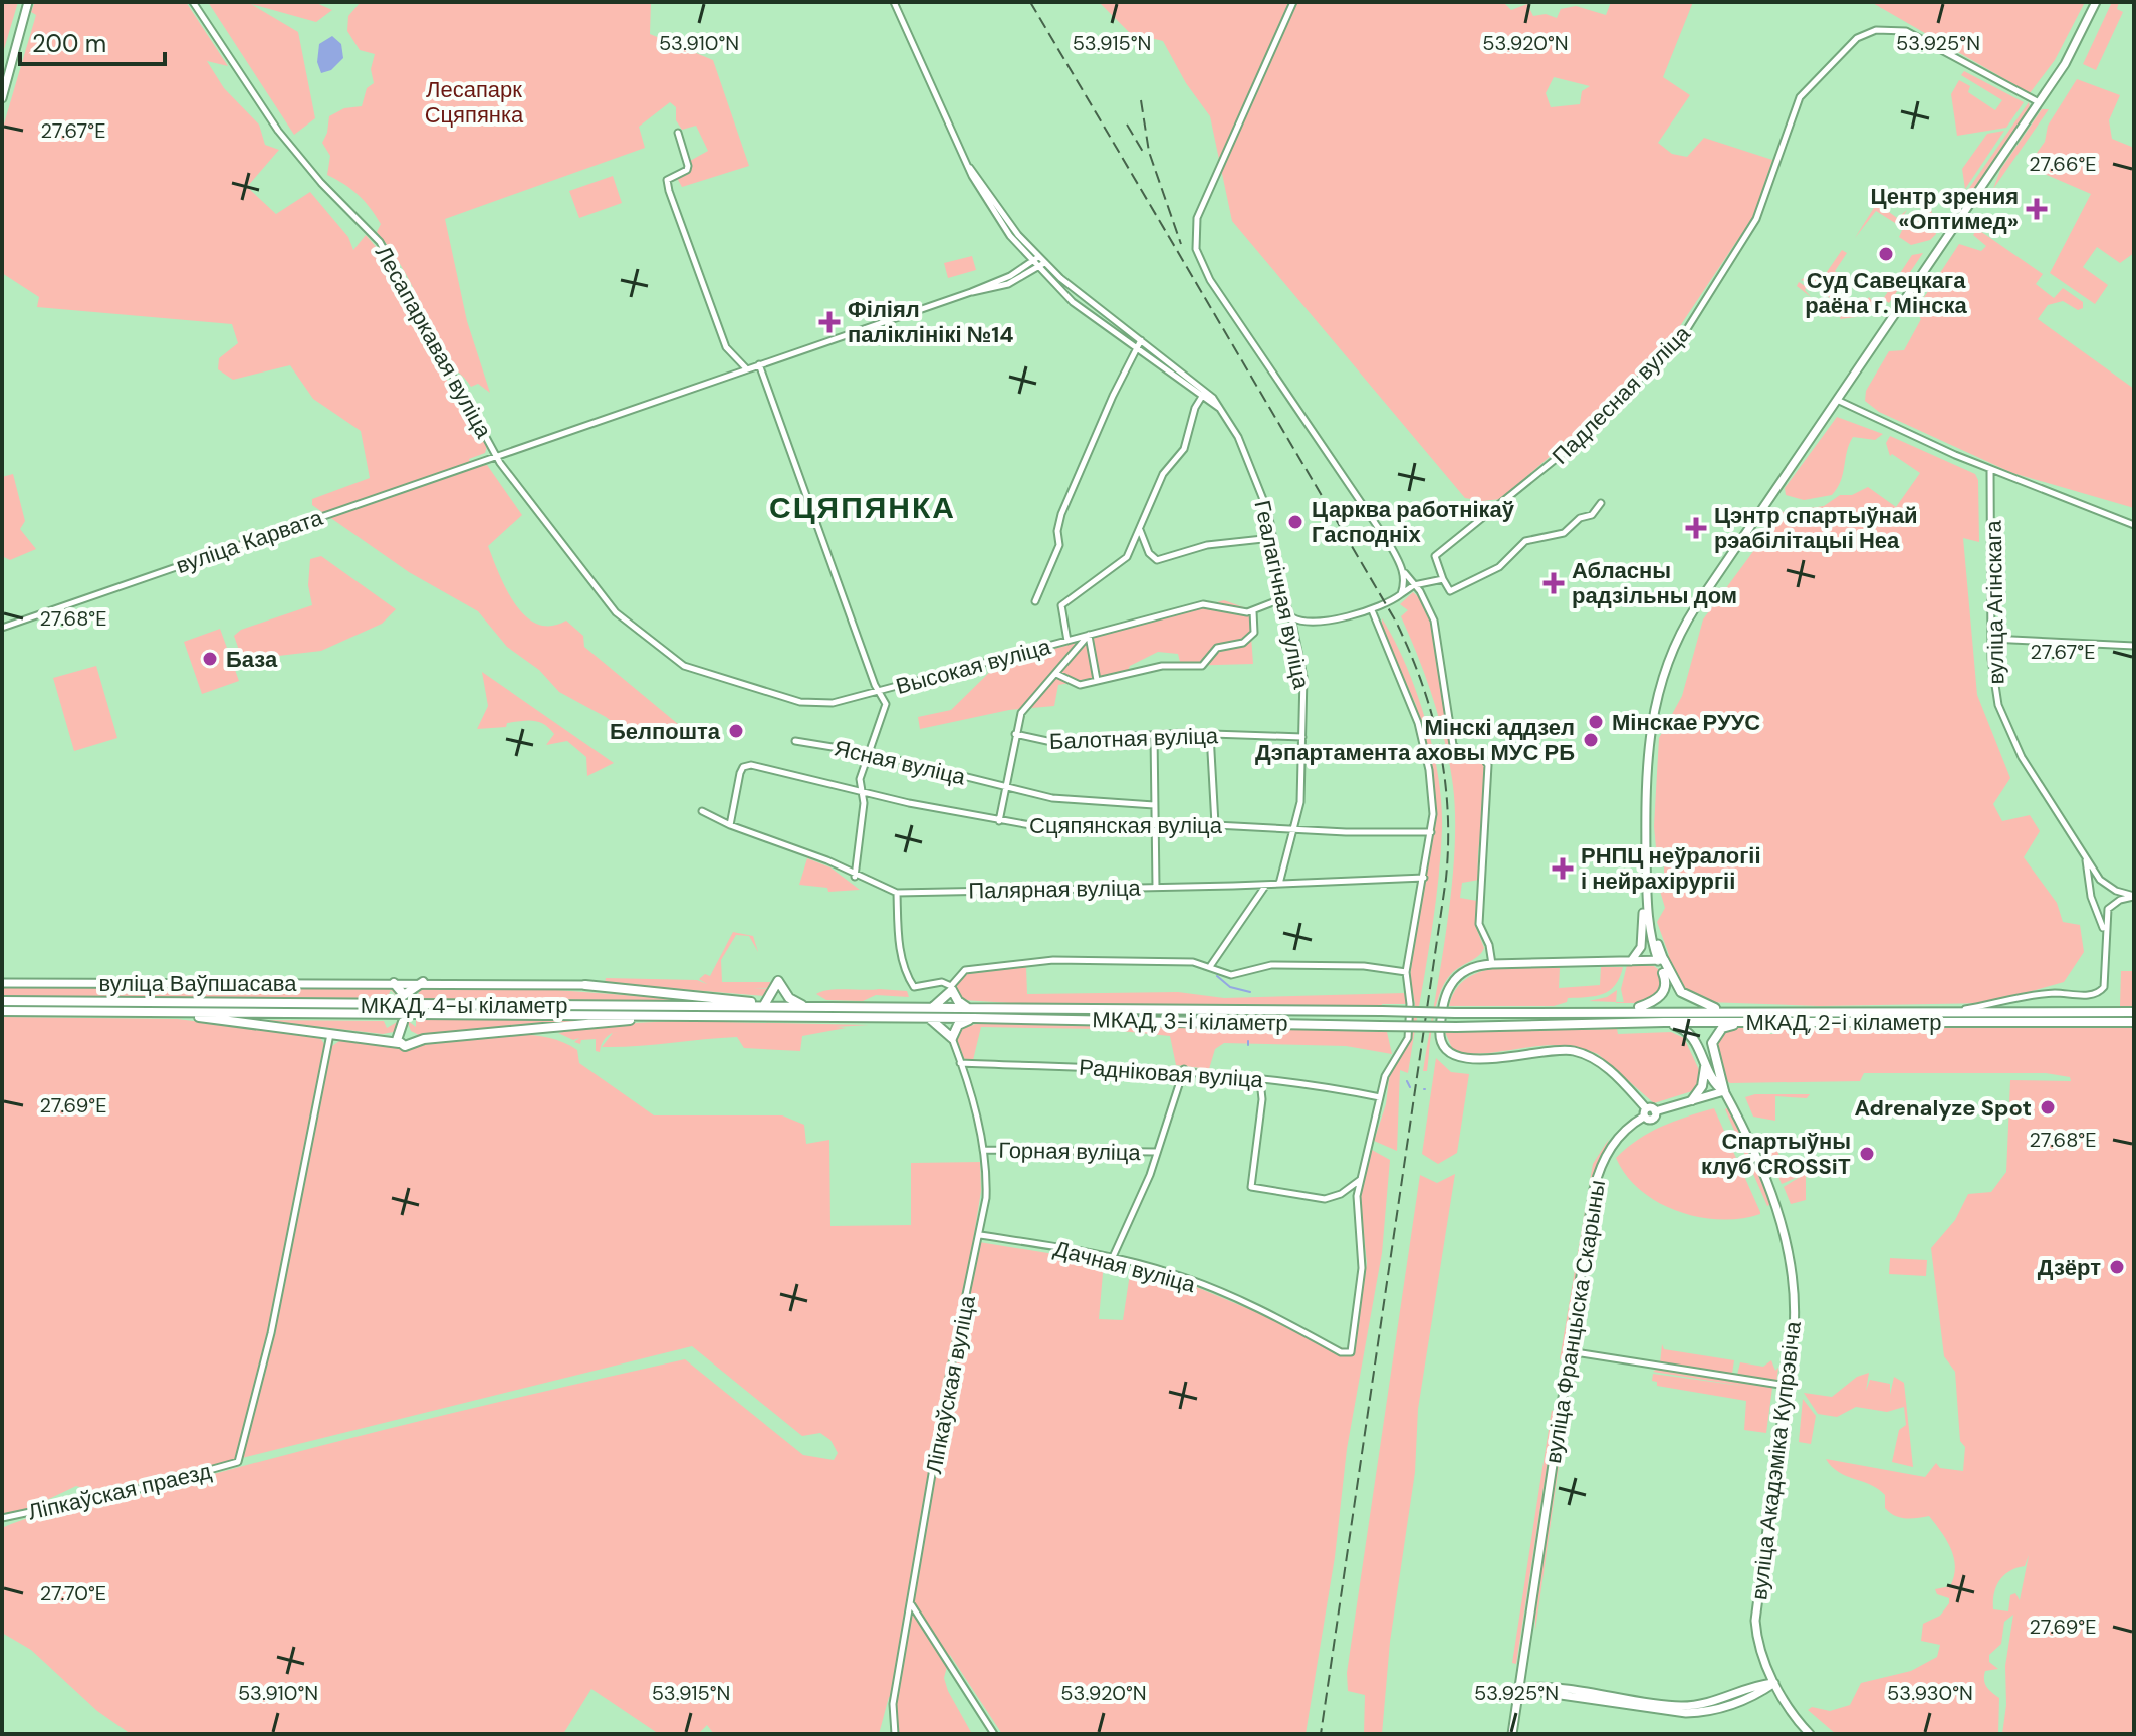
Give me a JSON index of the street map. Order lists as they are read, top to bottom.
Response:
{
  "streets": {
    "highway": ["МКАД, 4-ы кіламетр", "МКАД, 3-і кіламетр", "МКАД, 2-і кіламетр"],
    "main road": ["вуліца Ваўпшасава", "вуліца Францыска Скарыны", "вуліца Акадэміка Купрэвіча"],
    "street": [
      "Лесапаркавая вуліца",
      "Падлесная вуліца",
      "вуліца Карвата",
      "Геалагічная вуліца",
      "вуліца Агінскага",
      "Высокая вуліца",
      "Балотная вуліца",
      "Ясная вуліца",
      "Сцяпянская вуліца",
      "Палярная вуліца",
      "Радніковая вуліца",
      "Горная вуліца",
      "Дачная вуліца",
      "Ліпкаўская вуліца",
      "Ліпкаўская праезд"
    ]
  },
  "crossings": [
    ["Лесапаркавая вуліца", "вуліца Карвата"],
    ["вуліца Карвата", "Геалагічная вуліца"],
    ["Геалагічная вуліца", "Высокая вуліца"],
    ["Геалагічная вуліца", "Балотная вуліца"],
    ["Геалагічная вуліца", "Сцяпянская вуліца"],
    ["Геалагічная вуліца", "Палярная вуліца"],
    ["Сцяпянская вуліца", "Палярная вуліца"],
    ["МКАД, 4-ы кіламетр", "МКАД, 3-і кіламетр"],
    ["МКАД, 3-і кіламетр", "МКАД, 2-і кіламетр"],
    ["Радніковая вуліца", "Ліпкаўская вуліца"],
    ["Горная вуліца", "Ліпкаўская вуліца"],
    ["Дачная вуліца", "Ліпкаўская вуліца"]
  ],
  "districts": ["СЦЯПЯНКА"],
  "parks": ["Лесапарк Сцяпянка"],
  "places": {
    "health": [
      "Центр зрения «Оптимед»",
      "Філіял паліклінікі №14",
      "Цэнтр спартыўнай рэабілітацыі Неа",
      "Абласны радзільны дом",
      "РНПЦ неўралогіі і нейрахірургіі"
    ],
    "other": [
      "Суд Савецкага раёна г. Мінска",
      "Царква работнікаў Гасподніх",
      "База",
      "Мінскае РУУС",
      "Белпошта",
      "Мінскі аддзел Дэпартамента аховы МУС РБ",
      "Adrenalyze Spot",
      "Спартыўны клуб CROSSiT",
      "Дзёрт"
    ]
  },
  "scale_bar": "200 m",
  "coordinates": [
    "53.910°N",
    "53.915°N",
    "53.920°N",
    "53.925°N",
    "27.67°E",
    "27.66°E",
    "27.68°E",
    "27.69°E",
    "27.70°E",
    "53.930°N"
  ]
}
